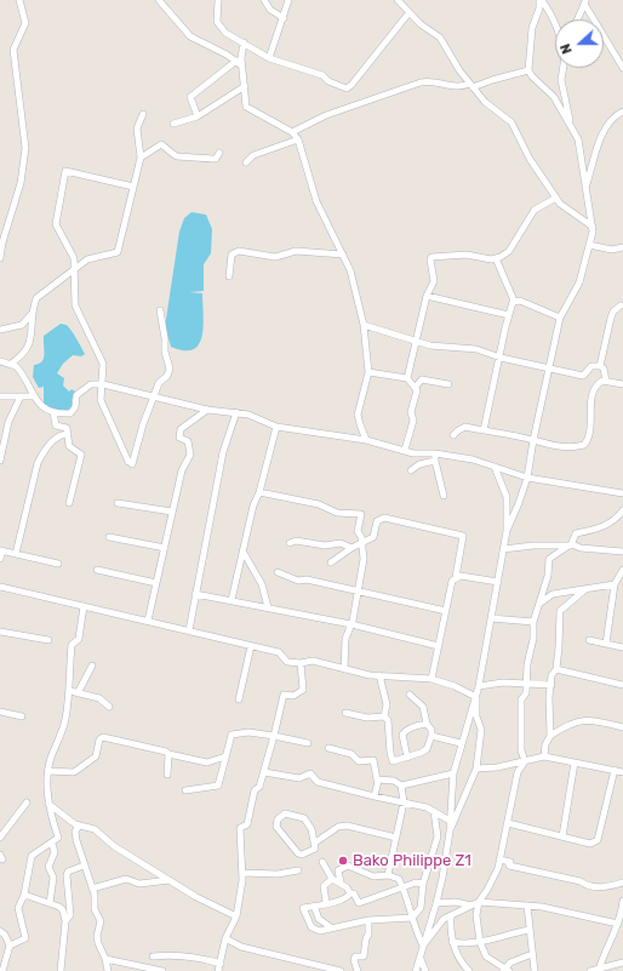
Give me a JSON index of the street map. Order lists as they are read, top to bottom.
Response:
{
  "places": ["Bako Philippe Z1"],
  "north": "left"
}
